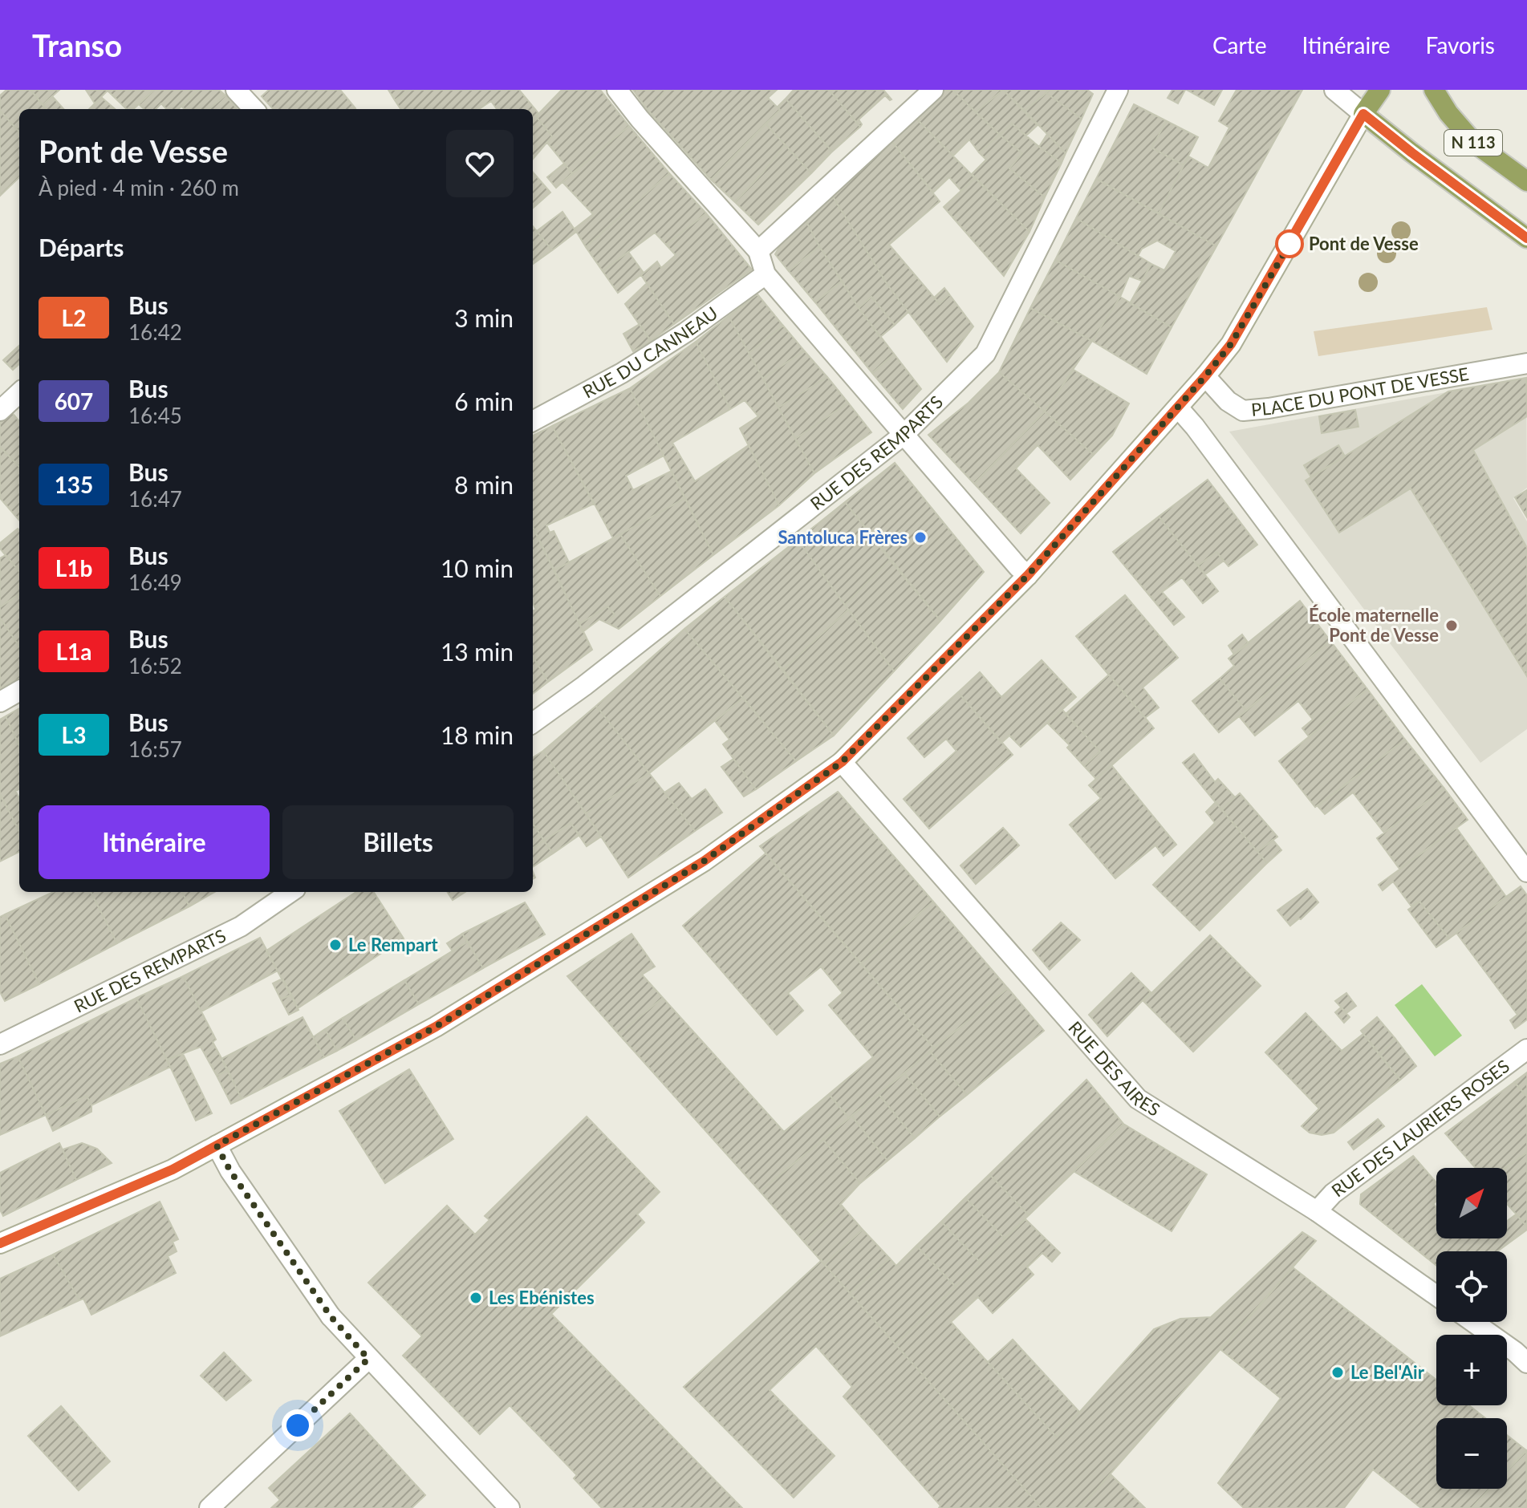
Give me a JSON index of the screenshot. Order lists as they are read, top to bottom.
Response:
{
  "streets": {
    "main road": ["N 113"],
    "street": [
      "RUE DU CANNEAU",
      "PLACE DU PONT DE VESSE",
      "RUE DES REMPARTS",
      "RUE DES AIRES",
      "RUE DES LAURIERS ROSES"
    ]
  },
  "crossings": [
    ["RUE DES AIRES", "RUE DES LAURIERS ROSES"]
  ],
  "places": [
    "Pont de Vesse",
    "Santoluca Frères",
    "École maternelle Pont de Vesse",
    "Le Rempart",
    "Les Ebénistes",
    "Le Bel'Air"
  ],
  "lines": ["bus line L2"],
  "north": "top right",
  "page": {
    "header": "Transo",
    "nav": ["Carte", "Itinéraire", "Favoris"],
    "heading": [
      ["Pont de Vesse", "À pied · 4 min · 260 m"],
      "Départs"
    ],
    "list": [
      {
        "mark": "L2",
        "name": "Bus",
        "note": "16:42",
        "value": "3 min"
      },
      {
        "mark": "607",
        "name": "Bus",
        "note": "16:45",
        "value": "6 min"
      },
      {
        "mark": "135",
        "name": "Bus",
        "note": "16:47",
        "value": "8 min"
      },
      {
        "mark": "L1b",
        "name": "Bus",
        "note": "16:49",
        "value": "10 min"
      },
      {
        "mark": "L1a",
        "name": "Bus",
        "note": "16:52",
        "value": "13 min"
      },
      {
        "mark": "L3",
        "name": "Bus",
        "note": "16:57",
        "value": "18 min"
      }
    ],
    "buttons": ["Itinéraire", "Billets"],
    "map_buttons": ["+", "−"]
  }
}
